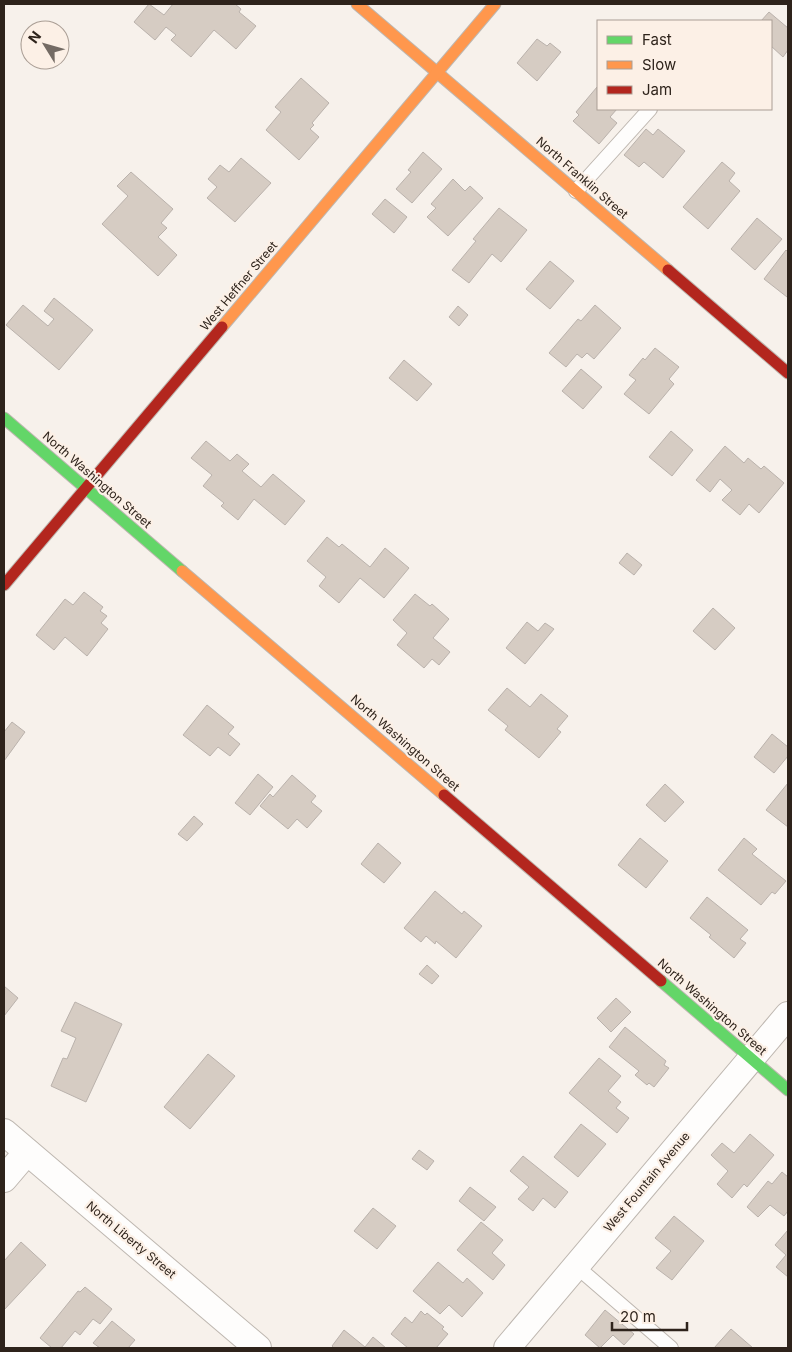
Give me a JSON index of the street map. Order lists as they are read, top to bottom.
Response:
{
  "streets": {
    "street": [
      "North Franklin Street",
      "West Heffner Street",
      "North Washington Street",
      "West Fountain Avenue",
      "North Liberty Street"
    ]
  },
  "crossings": [
    ["North Franklin Street", "West Heffner Street"],
    ["West Heffner Street", "North Washington Street"],
    ["North Washington Street", "West Fountain Avenue"]
  ],
  "legend": ["Fast", "Slow", "Jam"],
  "scale_bar": "20 m",
  "north": "top left"
}
